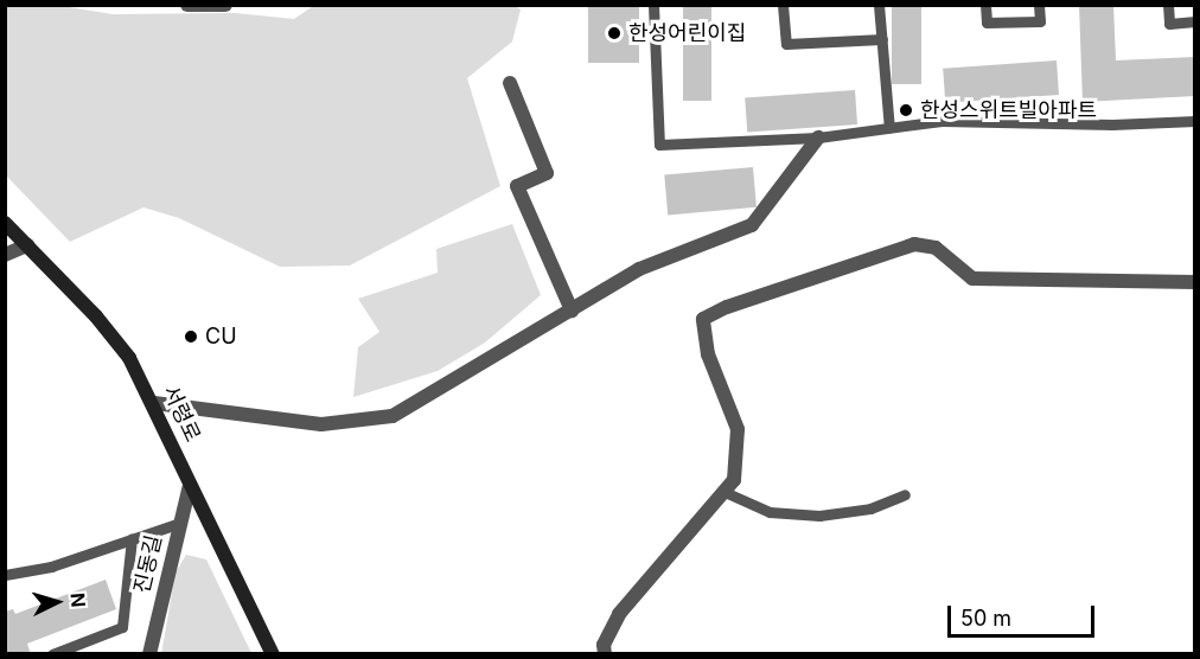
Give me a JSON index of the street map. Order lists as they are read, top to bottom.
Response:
{
  "streets": {
    "street": ["서령로", "진동길"]
  },
  "crossings": [
    ["서령로", "진동길"]
  ],
  "places": ["한성어린이집", "한성스위트빌아파트", "CU"],
  "scale_bar": "50 m",
  "north": "right"
}
